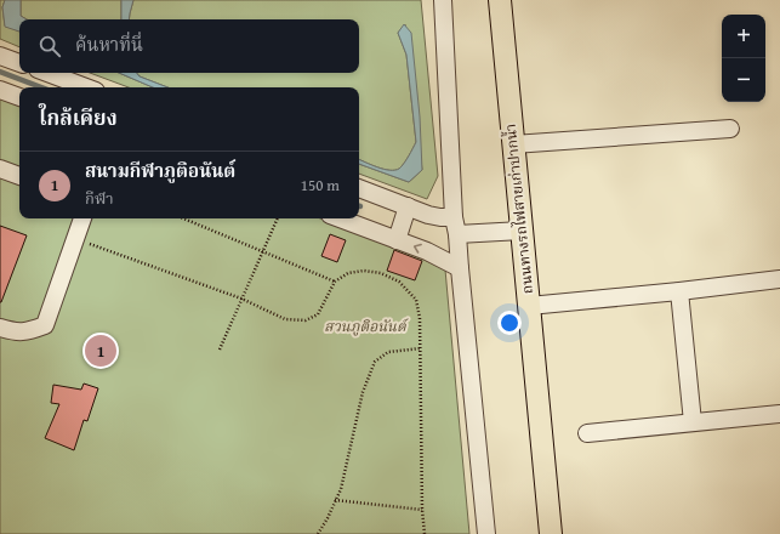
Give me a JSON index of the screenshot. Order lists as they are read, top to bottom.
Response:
{
  "streets": {
    "main road": ["ถนนทางรถไฟสายเก่าปากน้ำ"]
  },
  "parks": ["สวนภูติอนันต์"],
  "page": {
    "map_buttons": ["+", "−"],
    "search": "ค้นหาที่นี่",
    "heading": "ใกล้เคียง",
    "list": [
      {
        "mark": "1",
        "name": "สนามกีฬาภูติอนันต์",
        "note": "กีฬา",
        "value": "150 m"
      }
    ],
    "pins": "1"
  }
}
